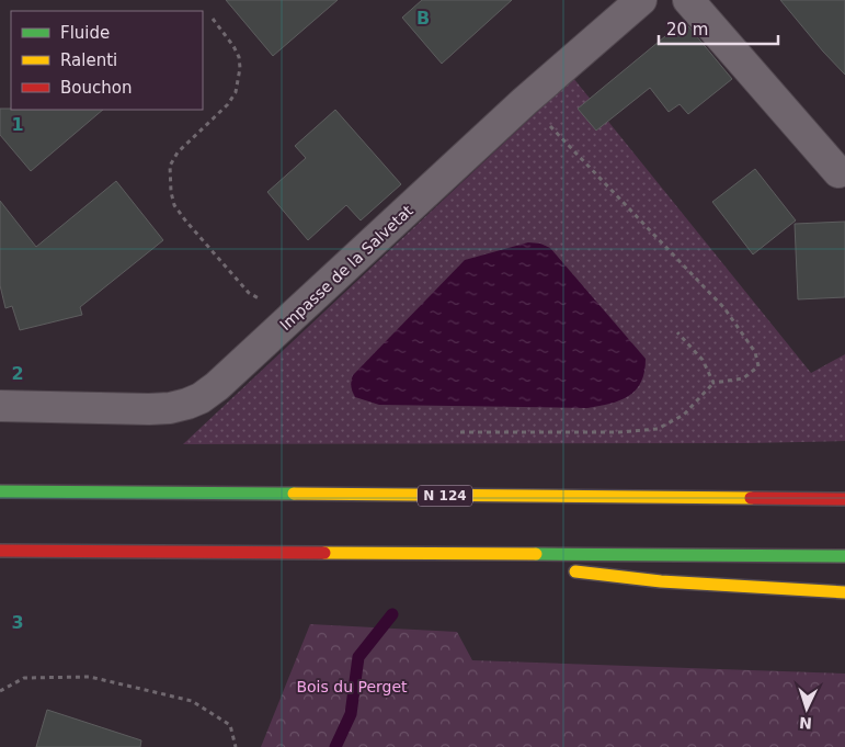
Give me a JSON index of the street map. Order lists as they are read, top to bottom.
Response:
{
  "streets": {
    "highway": ["N 124"],
    "street": ["Impasse de la Salvetat"]
  },
  "parks": ["Bois du Perget"],
  "legend": ["Fluide", "Ralenti", "Bouchon"],
  "scale_bar": "20 m",
  "north": "bottom",
  "grid": {
    "columns": ["B"],
    "rows": ["1", "2", "3"]
  }
}
